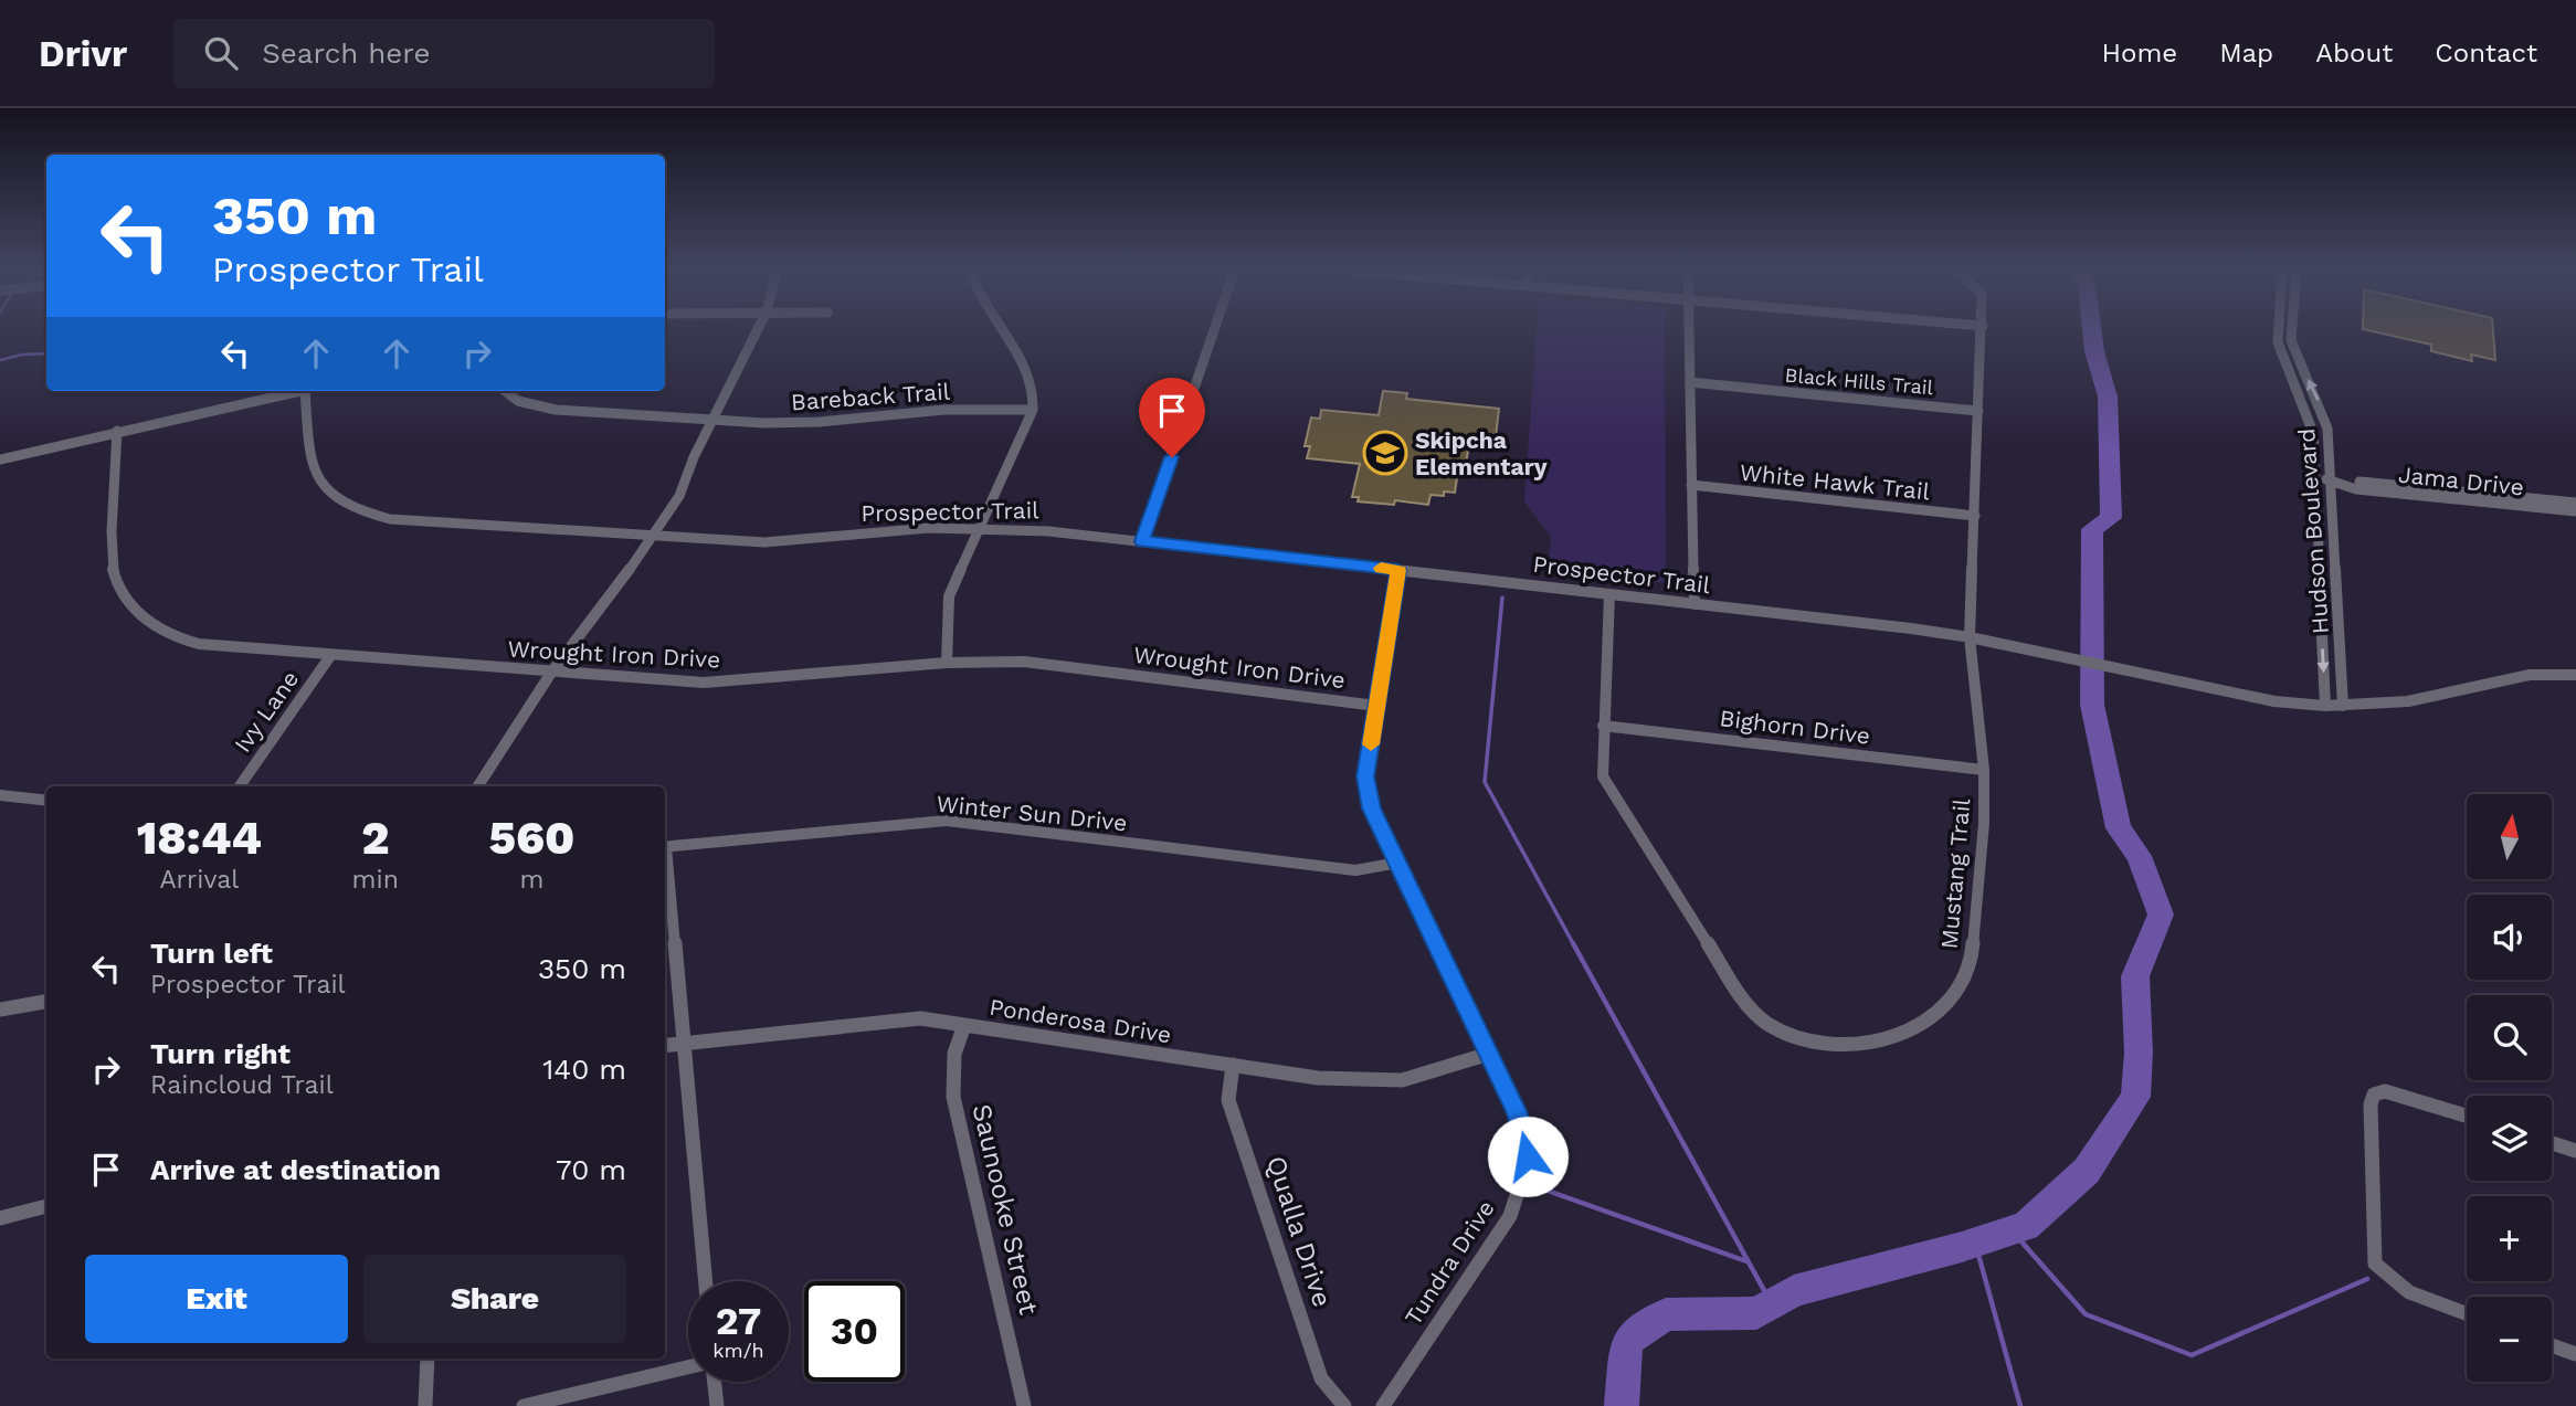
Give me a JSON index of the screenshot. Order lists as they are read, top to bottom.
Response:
{
  "streets": {
    "street": [
      "Black Hills Trail",
      "Bareback Trail",
      "Jama Drive",
      "White Hawk Trail",
      "Prospector Trail",
      "Hudson Boulevard",
      "Wrought Iron Drive",
      "Ivy Lane",
      "Bighorn Drive",
      "Winter Sun Drive",
      "Mustang Trail",
      "Ponderosa Drive",
      "Saunooke Street",
      "Qualla Drive",
      "Tundra Drive"
    ]
  },
  "crossings": [
    ["Black Hills Trail", "Mustang Trail"],
    ["Jama Drive", "Hudson Boulevard"],
    ["White Hawk Trail", "Mustang Trail"],
    ["Prospector Trail", "Hudson Boulevard"],
    ["Prospector Trail", "Mustang Trail"],
    ["Prospector Trail", "Tundra Drive"],
    ["Wrought Iron Drive", "Ivy Lane"],
    ["Wrought Iron Drive", "Tundra Drive"],
    ["Bighorn Drive", "Mustang Trail"],
    ["Winter Sun Drive", "Tundra Drive"],
    ["Ponderosa Drive", "Saunooke Street"],
    ["Ponderosa Drive", "Qualla Drive"],
    ["Ponderosa Drive", "Tundra Drive"]
  ],
  "places": {
    "school or university": ["Skipcha Elementary"]
  },
  "north": "top",
  "page": {
    "header": "Drivr",
    "search": "Search here",
    "nav": [
      "Home",
      "Map",
      "About",
      "Contact"
    ],
    "turn": ["350 m", "Prospector Trail"],
    "eta": [
      "18:44",
      "Arrival",
      "2",
      "min",
      "560",
      "m"
    ],
    "map_buttons": ["+", "−"],
    "list": [
      {
        "name": "Turn left",
        "note": "Prospector Trail",
        "value": "350 m"
      },
      {
        "name": "Turn right",
        "note": "Raincloud Trail",
        "value": "140 m"
      },
      {
        "name": "Arrive at destination",
        "value": "70 m"
      }
    ],
    "buttons": ["Exit", "Share"],
    "speed": "27 km/h",
    "limit": "30"
  }
}
